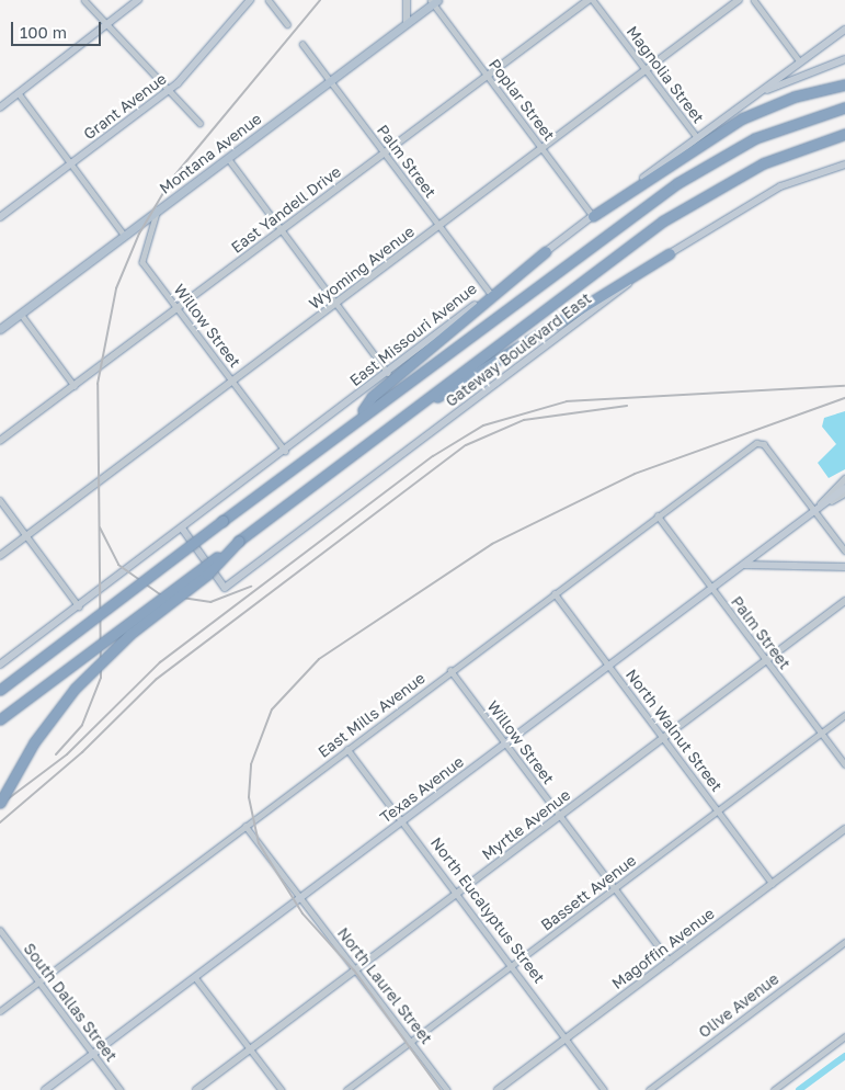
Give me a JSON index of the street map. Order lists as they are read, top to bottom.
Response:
{
  "streets": {
    "main road": [
      "Grant Avenue",
      "Montana Avenue",
      "East Missouri Avenue",
      "Gateway Boulevard East",
      "Texas Avenue"
    ],
    "street": [
      "Magnolia Street",
      "Poplar Street",
      "Palm Street",
      "East Yandell Drive",
      "Wyoming Avenue",
      "Willow Street",
      "East Mills Avenue",
      "North Walnut Street",
      "Myrtle Avenue",
      "Bassett Avenue",
      "North Eucalyptus Street",
      "Magoffin Avenue",
      "North Laurel Street",
      "South Dallas Street",
      "Olive Avenue"
    ]
  },
  "crossings": [
    ["Magnolia Street", "Wyoming Avenue"],
    ["Magnolia Street", "East Missouri Avenue"],
    ["Poplar Street", "Montana Avenue"],
    ["Poplar Street", "East Yandell Drive"],
    ["Poplar Street", "Wyoming Avenue"],
    ["Poplar Street", "East Missouri Avenue"],
    ["Montana Avenue", "Palm Street"],
    ["Montana Avenue", "Willow Street"],
    ["Palm Street", "East Yandell Drive"],
    ["Palm Street", "Wyoming Avenue"],
    ["Palm Street", "East Missouri Avenue"],
    ["Palm Street", "East Mills Avenue"],
    ["Palm Street", "Texas Avenue"],
    ["Palm Street", "Myrtle Avenue"],
    ["Palm Street", "Bassett Avenue"],
    ["East Yandell Drive", "Willow Street"],
    ["Wyoming Avenue", "Willow Street"],
    ["Willow Street", "East Missouri Avenue"],
    ["Willow Street", "East Mills Avenue"],
    ["Willow Street", "Texas Avenue"],
    ["Willow Street", "Myrtle Avenue"],
    ["Willow Street", "Bassett Avenue"],
    ["Willow Street", "Magoffin Avenue"],
    ["East Missouri Avenue", "Gateway Boulevard East"],
    ["East Mills Avenue", "North Walnut Street"],
    ["East Mills Avenue", "Texas Avenue"],
    ["East Mills Avenue", "North Eucalyptus Street"],
    ["East Mills Avenue", "North Laurel Street"],
    ["East Mills Avenue", "South Dallas Street"],
    ["North Walnut Street", "Texas Avenue"],
    ["North Walnut Street", "Myrtle Avenue"],
    ["North Walnut Street", "Bassett Avenue"],
    ["North Walnut Street", "Magoffin Avenue"],
    ["Texas Avenue", "North Eucalyptus Street"],
    ["Texas Avenue", "North Laurel Street"],
    ["Texas Avenue", "South Dallas Street"],
    ["Myrtle Avenue", "North Eucalyptus Street"],
    ["Myrtle Avenue", "North Laurel Street"],
    ["Bassett Avenue", "North Eucalyptus Street"],
    ["Bassett Avenue", "North Laurel Street"],
    ["North Eucalyptus Street", "Magoffin Avenue"]
  ],
  "scale_bar": "100 m"
}
